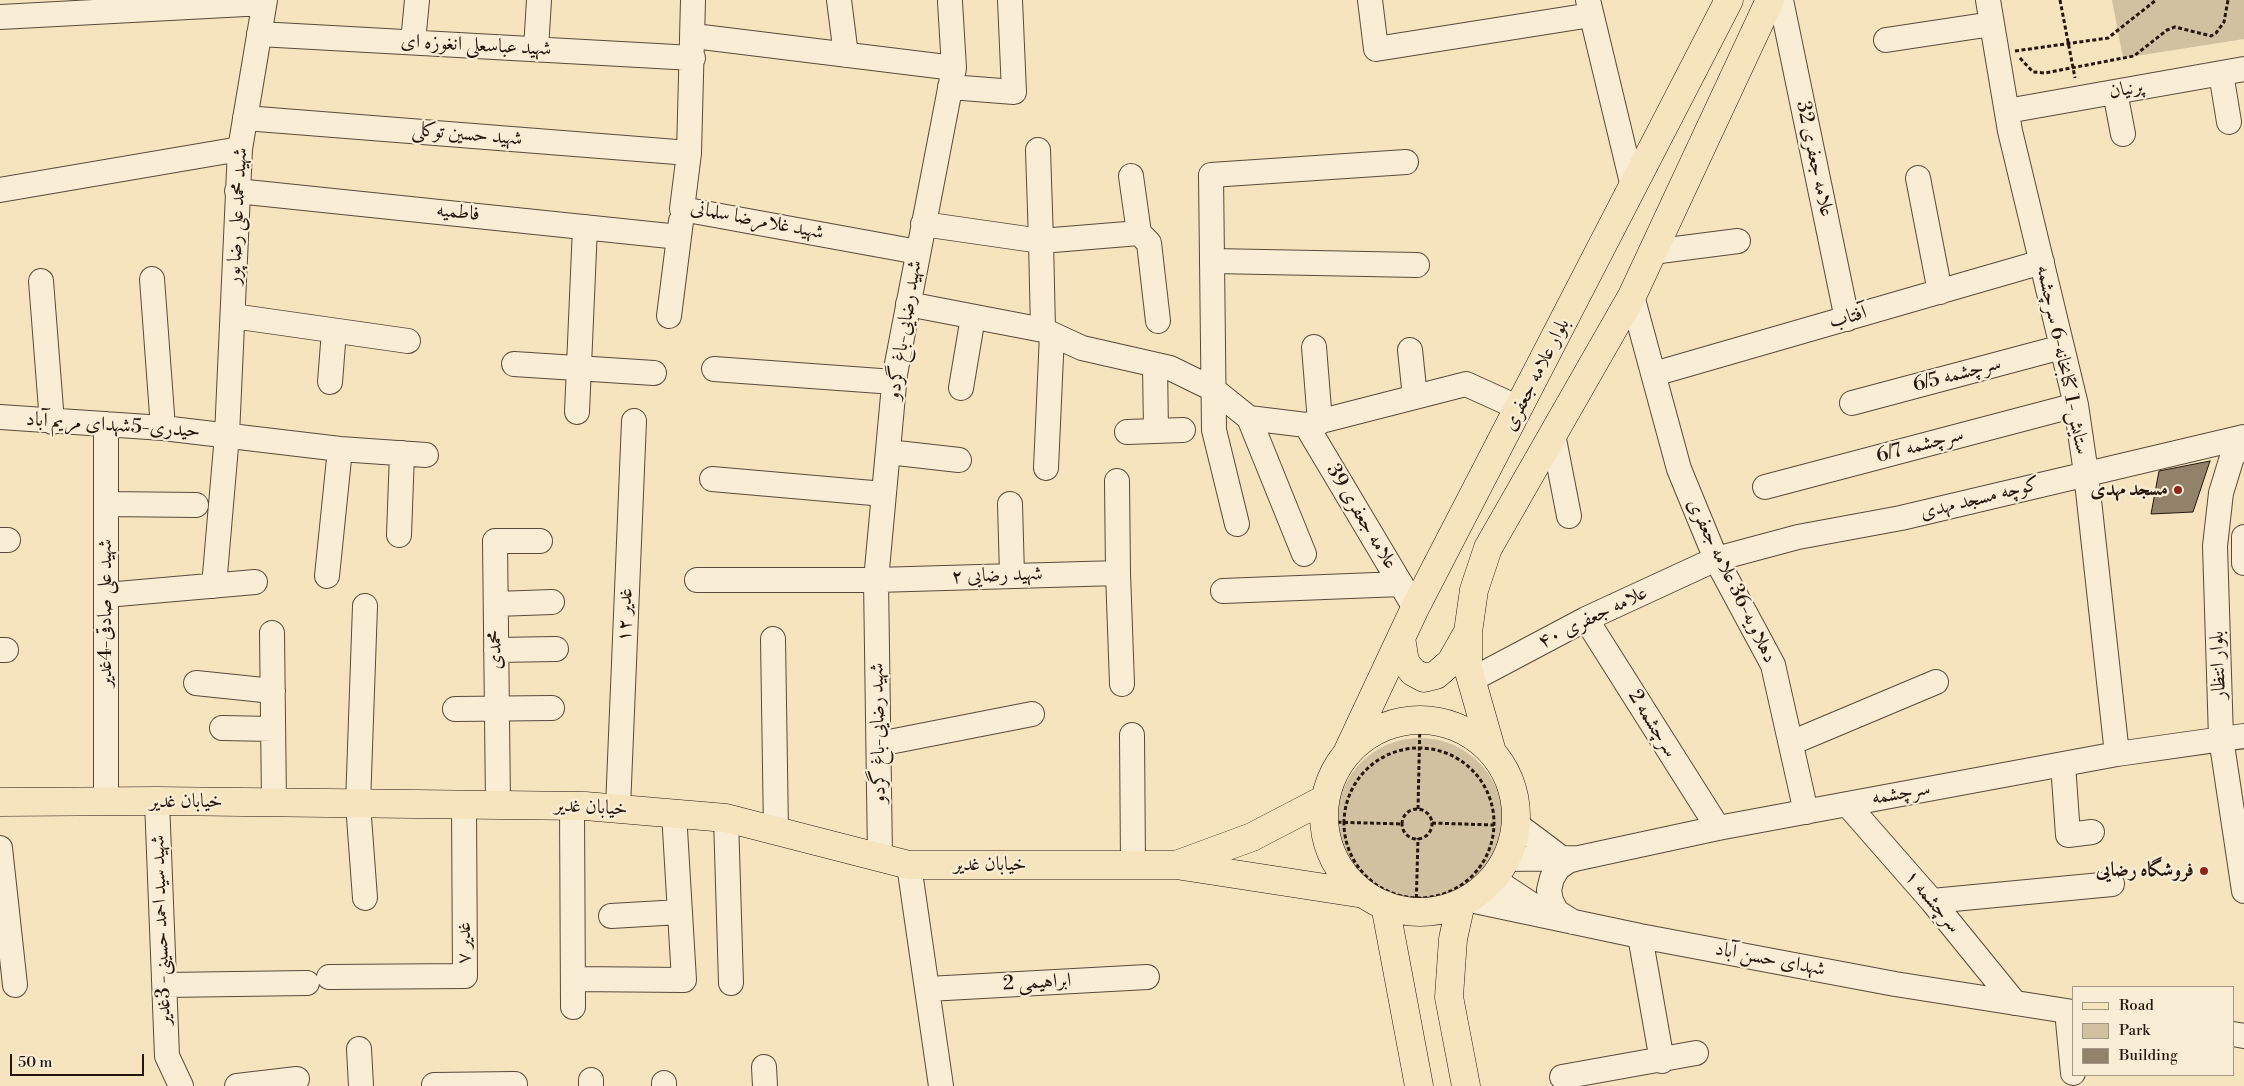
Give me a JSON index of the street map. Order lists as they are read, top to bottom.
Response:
{
  "streets": {
    "main road": ["بلوار علامه جعفری", "خیابان غدیر"],
    "street": [
      "شهید عباسعلی انغوزه ای",
      "پرنیان",
      "شهید حسین توکلی",
      "علامه جعفری 32",
      "فاطمیه",
      "شهید محمد علی رضا پور",
      "شهید غلامرضا سلمانی",
      "آفتاب",
      "شهید رضایی-باغ گردو",
      "ستایش-1 کتابخانه-6 سرچشمه",
      "سرچشمه 6/5",
      "حیدری-5شهدای مریم آباد",
      "سرچشمه 6/7",
      "کوچه مسجد مهدی",
      "علامه جعفری 39",
      "شهید رضایی ۲",
      "دهلاویه-36 علامه جعفری",
      "شهید علی صادقی-4غدیر",
      "غدیر ۱۲",
      "علامه جعفری ۴۰",
      "محمدی",
      "بلوار انتظار",
      "سرچشمه 2",
      "سرچشمه",
      "سرچشمه ۱",
      "شهید سید احمد حسینی- 3غدیر",
      "غدیر ۷",
      "شهدای حسن آباد",
      "ابراهیمی 2"
    ]
  },
  "crossings": [
    ["شهید عباسعلی انغوزه ای", "شهید محمد علی رضا پور"],
    ["شهید عباسعلی انغوزه ای", "شهید غلامرضا سلمانی"],
    ["پرنیان", "ستایش-1 کتابخانه-6 سرچشمه"],
    ["شهید حسین توکلی", "شهید محمد علی رضا پور"],
    ["شهید حسین توکلی", "شهید غلامرضا سلمانی"],
    ["علامه جعفری 32", "آفتاب"],
    ["فاطمیه", "شهید محمد علی رضا پور"],
    ["شهید محمد علی رضا پور", "حیدری-5شهدای مریم آباد"],
    ["شهید غلامرضا سلمانی", "شهید رضایی-باغ گردو"],
    ["آفتاب", "ستایش-1 کتابخانه-6 سرچشمه"],
    ["آفتاب", "دهلاویه-36 علامه جعفری"],
    ["شهید رضایی-باغ گردو", "شهید رضایی ۲"],
    ["شهید رضایی-باغ گردو", "خیابان غدیر"],
    ["ستایش-1 کتابخانه-6 سرچشمه", "سرچشمه 6/5"],
    ["ستایش-1 کتابخانه-6 سرچشمه", "سرچشمه 6/7"],
    ["ستایش-1 کتابخانه-6 سرچشمه", "کوچه مسجد مهدی"],
    ["ستایش-1 کتابخانه-6 سرچشمه", "سرچشمه"],
    ["بلوار علامه جعفری", "علامه جعفری 39"],
    ["بلوار علامه جعفری", "دهلاویه-36 علامه جعفری"],
    ["بلوار علامه جعفری", "علامه جعفری ۴۰"],
    ["حیدری-5شهدای مریم آباد", "شهید علی صادقی-4غدیر"],
    ["کوچه مسجد مهدی", "دهلاویه-36 علامه جعفری"],
    ["کوچه مسجد مهدی", "علامه جعفری ۴۰"],
    ["دهلاویه-36 علامه جعفری", "علامه جعفری ۴۰"],
    ["دهلاویه-36 علامه جعفری", "سرچشمه"],
    ["شهید علی صادقی-4غدیر", "خیابان غدیر"],
    ["غدیر ۱۲", "خیابان غدیر"],
    ["علامه جعفری ۴۰", "سرچشمه 2"],
    ["محمدی", "خیابان غدیر"],
    ["بلوار انتظار", "سرچشمه"],
    ["سرچشمه 2", "سرچشمه"],
    ["سرچشمه", "سرچشمه ۱"],
    ["خیابان غدیر", "شهید سید احمد حسینی- 3غدیر"],
    ["خیابان غدیر", "غدیر ۷"],
    ["سرچشمه ۱", "شهدای حسن آباد"],
    ["شهید سید احمد حسینی- 3غدیر", "غدیر ۷"]
  ],
  "places": ["مسجد مهدی", "فروشگاه رضایی"],
  "legend": ["Road", "Park", "Building"],
  "scale_bar": "50 m"
}
